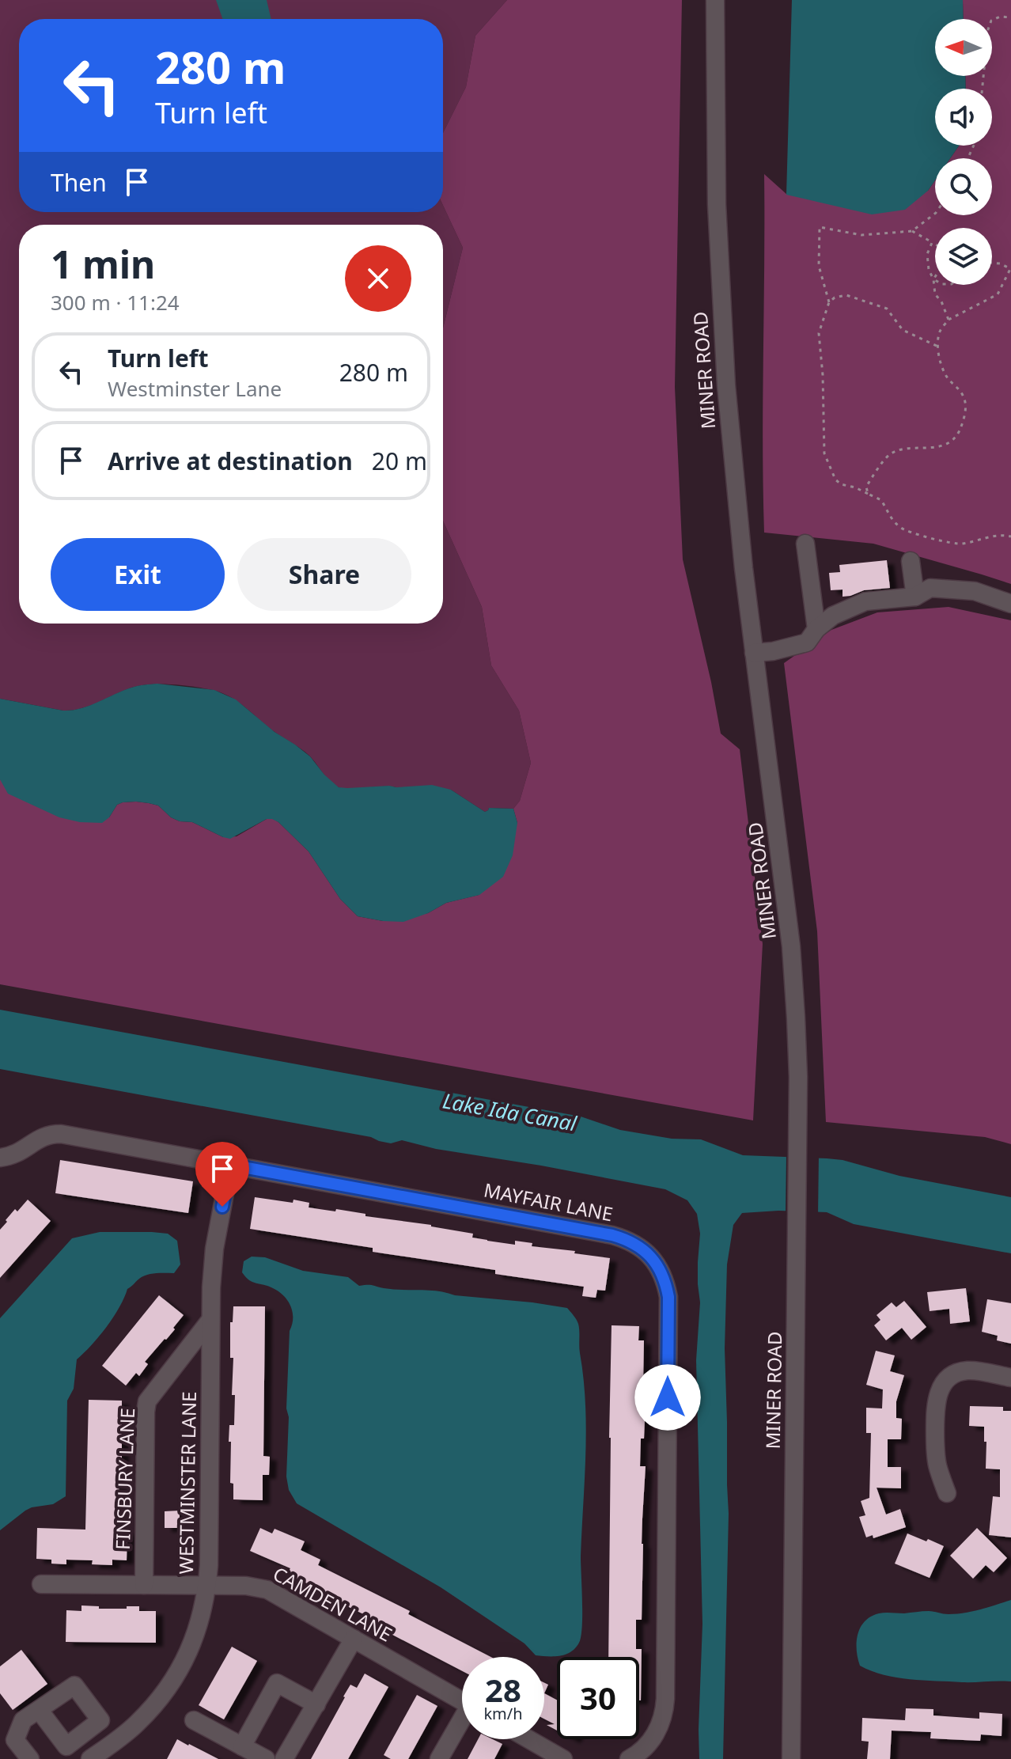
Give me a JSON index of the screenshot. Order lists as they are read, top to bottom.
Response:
{
  "streets": {
    "street": [
      "MINER ROAD",
      "MAYFAIR LANE",
      "FINSBURY LANE",
      "WESTMINSTER LANE",
      "CAMDEN LANE"
    ]
  },
  "crossings": [
    ["MAYFAIR LANE", "WESTMINSTER LANE"],
    ["FINSBURY LANE", "WESTMINSTER LANE"],
    ["FINSBURY LANE", "CAMDEN LANE"],
    ["WESTMINSTER LANE", "CAMDEN LANE"]
  ],
  "water": ["Lake Ida Canal"],
  "north": "left",
  "page": {
    "turn": ["280 m", "Turn left"],
    "then": "Then",
    "heading": ["1 min", "300 m · 11:24"],
    "list": [
      {
        "name": "Turn left",
        "note": "Westminster Lane",
        "value": "280 m"
      },
      {
        "name": "Arrive at destination",
        "value": "20 m"
      }
    ],
    "buttons": ["Exit", "Share"],
    "speed": "28 km/h",
    "limit": "30"
  }
}
